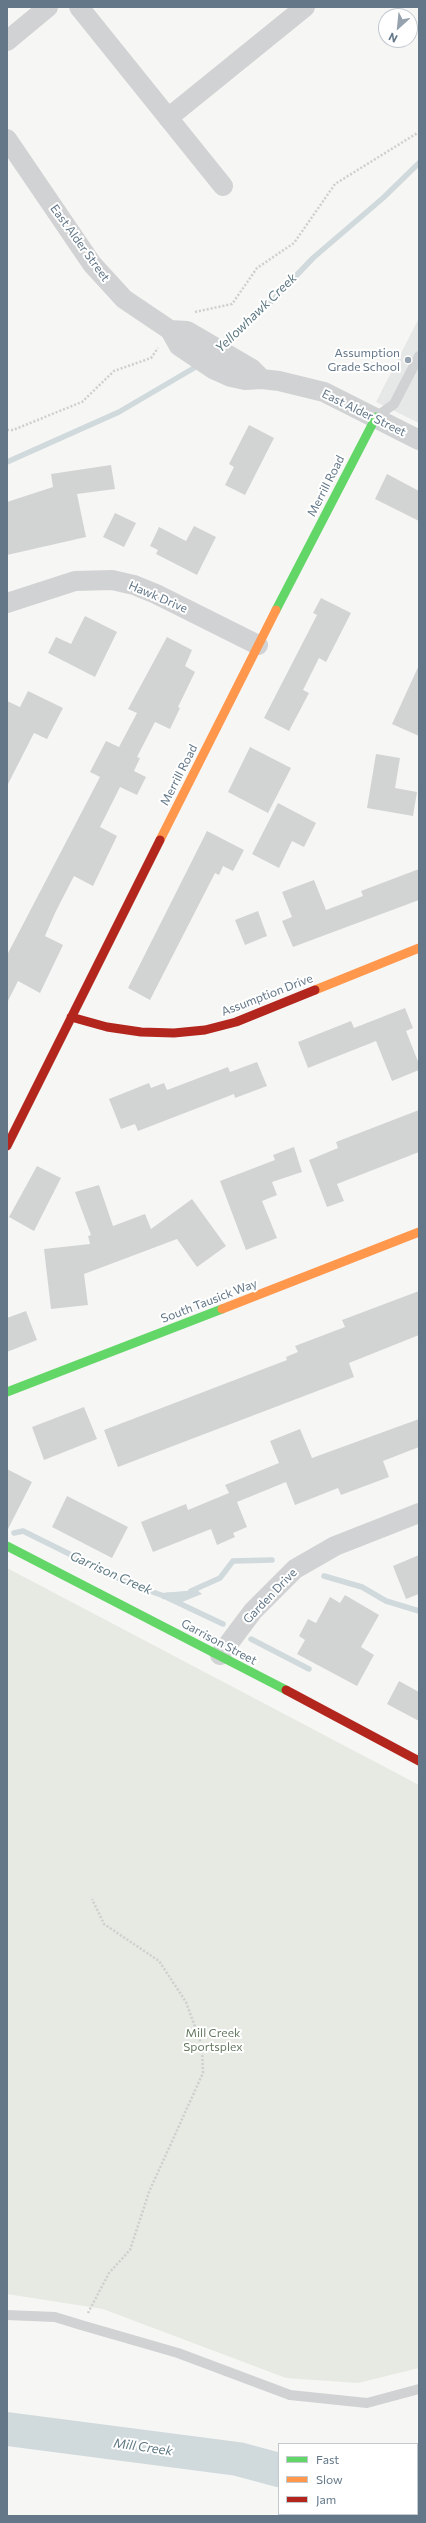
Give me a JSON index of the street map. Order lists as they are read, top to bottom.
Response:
{
  "streets": {
    "street": [
      "East Alder Street",
      "Merrill Road",
      "Hawk Drive",
      "Assumption Drive",
      "South Tausick Way",
      "Garden Drive",
      "Garrison Street"
    ]
  },
  "crossings": [
    ["East Alder Street", "Merrill Road"],
    ["Merrill Road", "Hawk Drive"],
    ["Merrill Road", "Assumption Drive"],
    ["Garden Drive", "Garrison Street"]
  ],
  "water": ["Yellowhawk Creek", "Garrison Creek", "Mill Creek"],
  "parks": ["Mill Creek Sportsplex"],
  "places": ["Assumption Grade School"],
  "legend": ["Fast", "Slow", "Jam"],
  "north": "bottom left"
}
